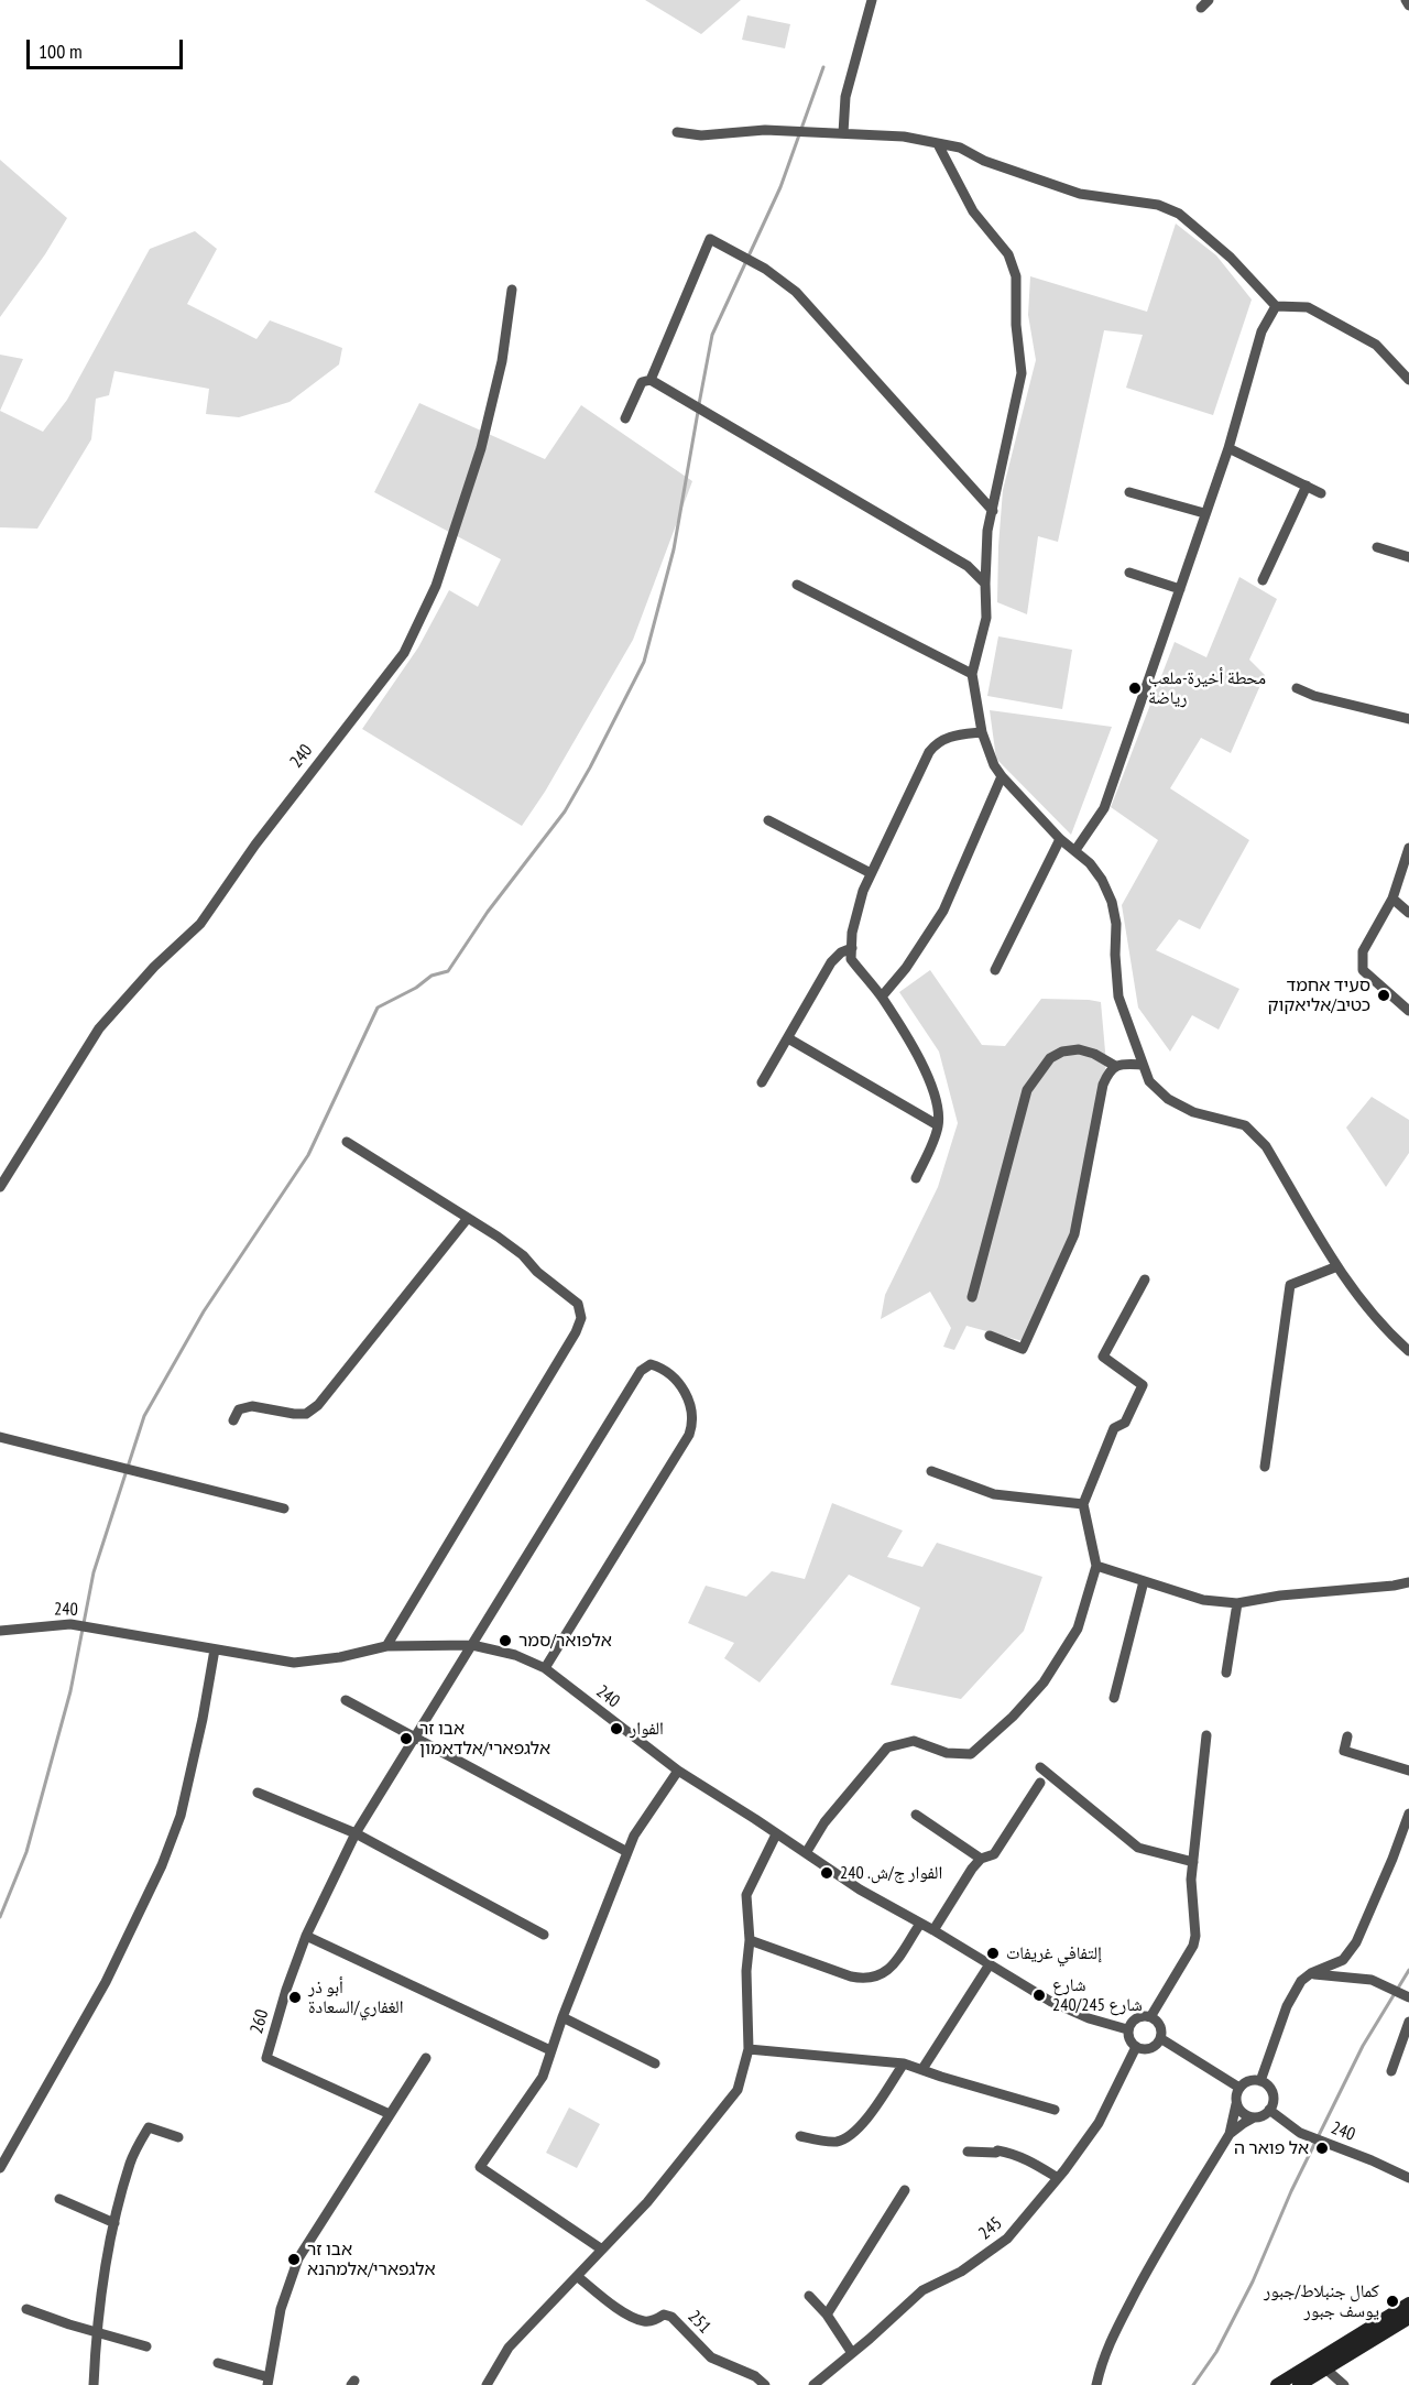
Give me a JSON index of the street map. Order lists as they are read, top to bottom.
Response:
{
  "streets": {
    "street": [
      "240",
      "260",
      "245",
      "251"
    ]
  },
  "crossings": [
    ["240", "260"],
    ["240", "245"]
  ],
  "places": [
    "محطة أخيرة-ملعب رياضة",
    "סעיד אחמד כטיב/אליאקוק",
    "אלפואר/סמר",
    "الفوار",
    "אבו זר אלגפארי/אלדאמון",
    "الفوار ج/ش. 240",
    "إلتفافي غريفات",
    "شارع 240/شارع 245",
    "أبو ذر الغفاري/السعادة",
    "אל פואר ה",
    "אבו זר אלגפארי/אלמהנא",
    "كمال جنبلاط/جبور يوسف جبور"
  ],
  "scale_bar": "100 m"
}
